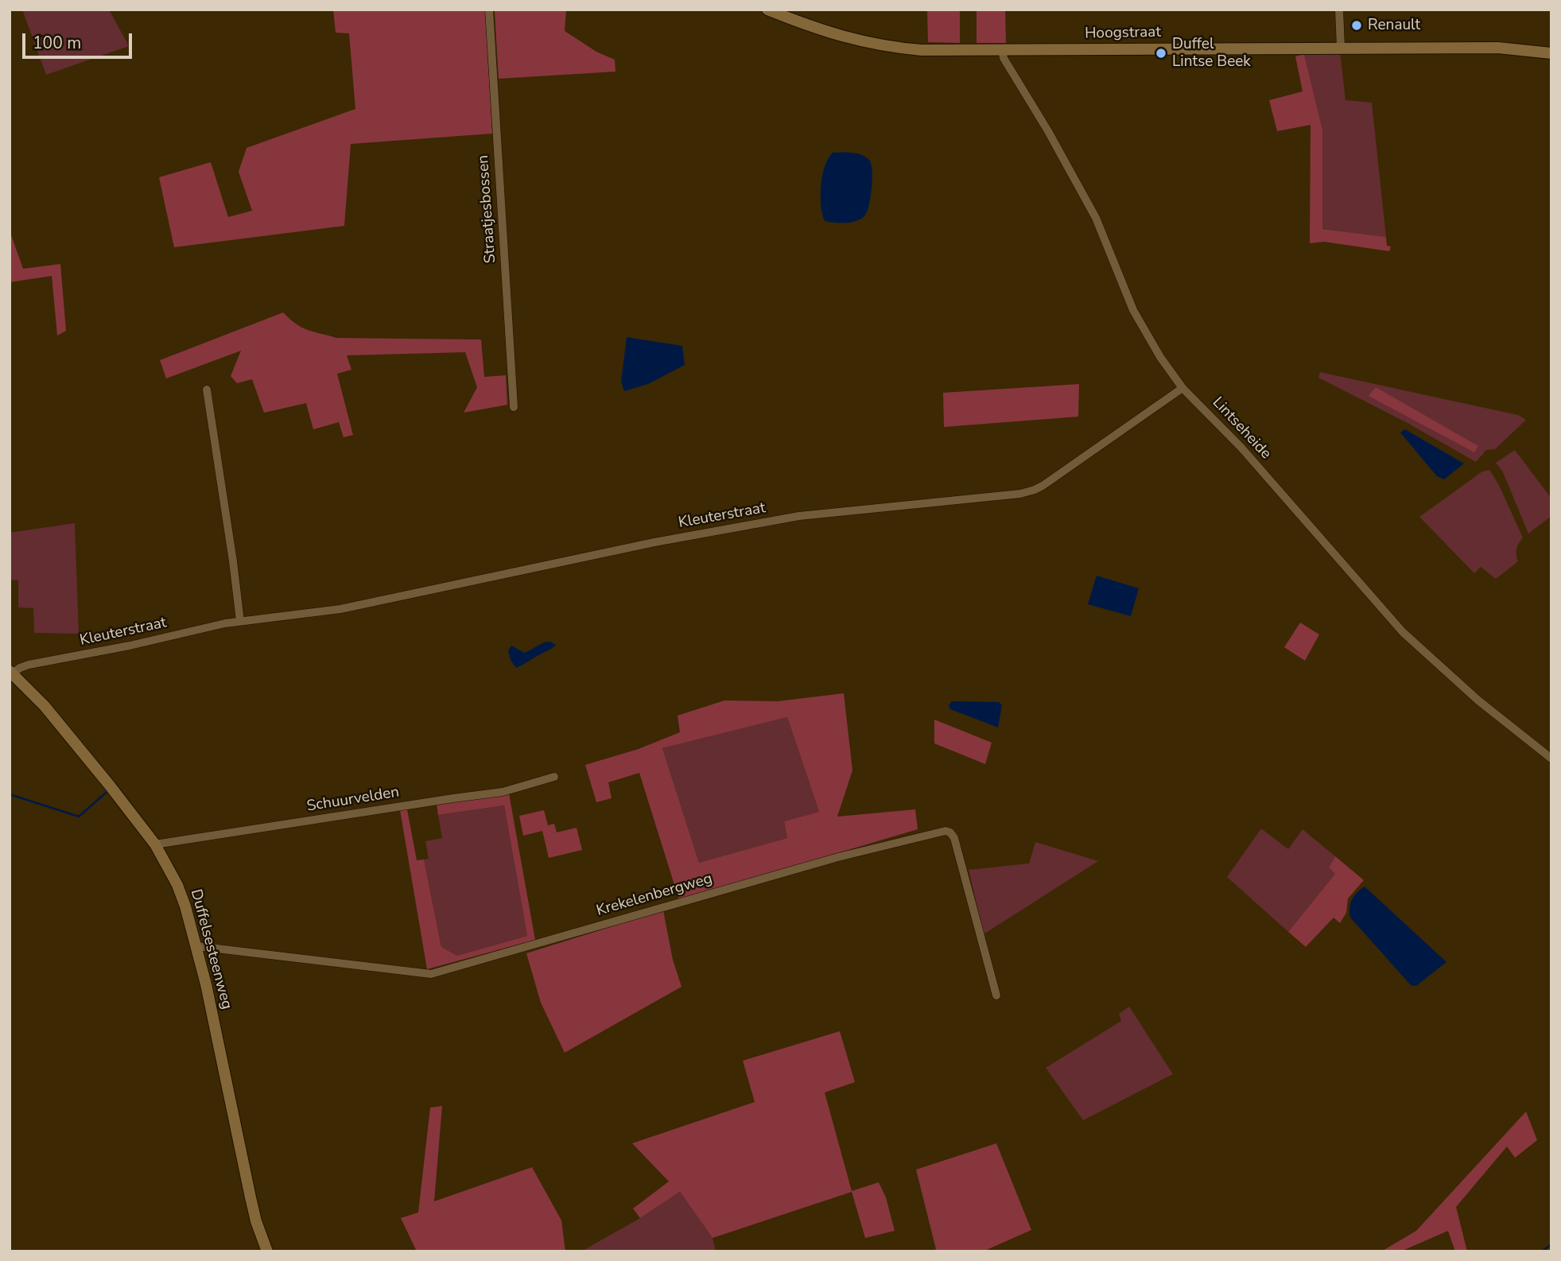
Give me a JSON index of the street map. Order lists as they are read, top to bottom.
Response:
{
  "streets": {
    "street": [
      "Hoogstraat",
      "Straatjesbossen",
      "Lintseheide",
      "Kleuterstraat",
      "Schuurvelden",
      "Krekelenbergweg",
      "Duffelsesteenweg"
    ]
  },
  "crossings": [
    ["Hoogstraat", "Lintseheide"],
    ["Lintseheide", "Kleuterstraat"],
    ["Kleuterstraat", "Duffelsesteenweg"],
    ["Schuurvelden", "Duffelsesteenweg"],
    ["Krekelenbergweg", "Duffelsesteenweg"]
  ],
  "places": ["Renault", "Duffel Lintse Beek"],
  "scale_bar": "100 m"
}
